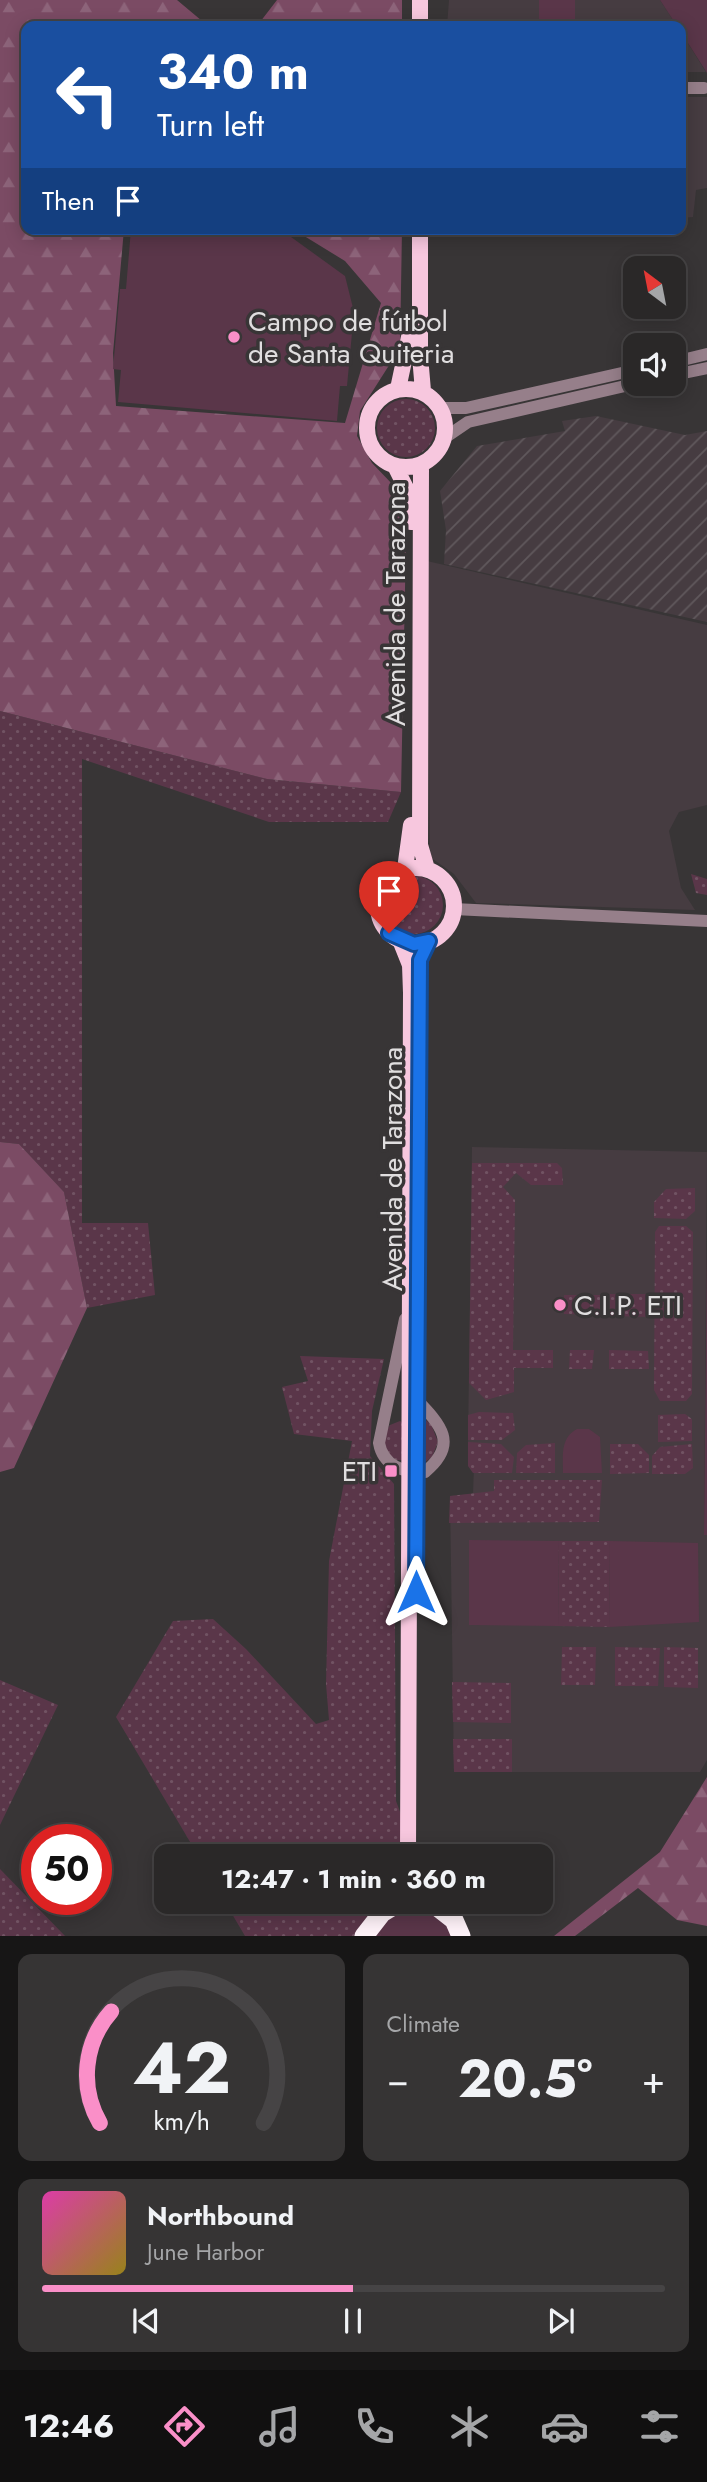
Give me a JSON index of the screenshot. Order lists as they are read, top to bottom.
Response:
{
  "streets": {
    "main road": ["Avenida de Tarazona"]
  },
  "places": {
    "other": ["Campo de fútbol de Santa Quiteria", "C.I.P. ETI"],
    "transit": ["ETI"]
  },
  "north": "top left",
  "page": {
    "turn": ["340 m", "Turn left"],
    "then": "Then",
    "limit": "50",
    "trip": "12:47 · 1 min · 360 m",
    "tile": "Climate",
    "heat": ["−", "20.5°", "+"],
    "song": ["Northbound", "June Harbor"],
    "tabs": "12:46",
    "gauge": ["42", "km/h"]
  }
}
